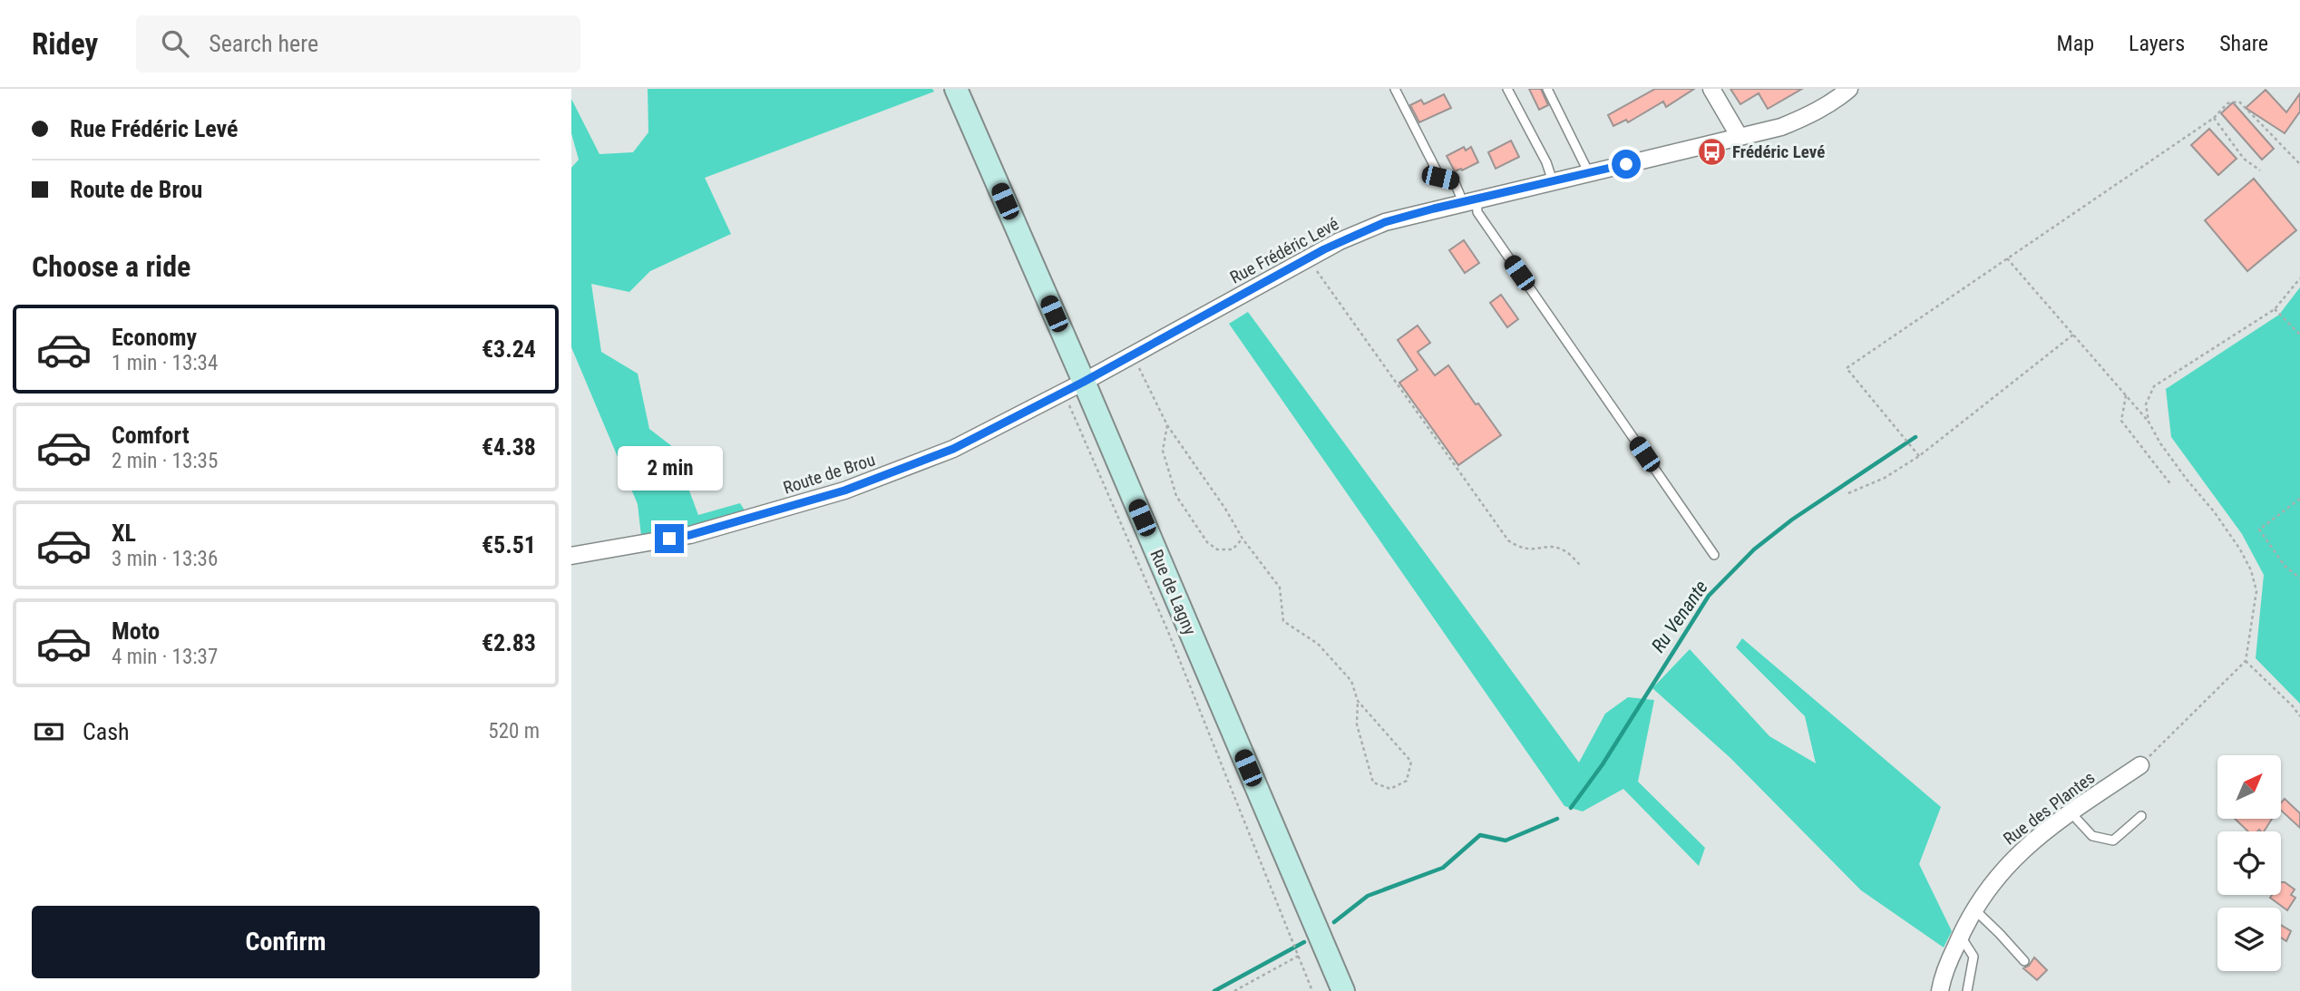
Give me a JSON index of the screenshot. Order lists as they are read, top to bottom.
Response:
{
  "streets": {
    "main road": ["Rue de Lagny"],
    "street": ["Rue Frédéric Levé", "Route de Brou", "Rue des Plantes"]
  },
  "crossings": [
    ["Rue Frédéric Levé", "Route de Brou"],
    ["Rue Frédéric Levé", "Rue de Lagny"],
    ["Route de Brou", "Rue de Lagny"]
  ],
  "water": ["Ru Venante"],
  "places": {
    "bus stop": ["Frédéric Levé"]
  },
  "north": "top right",
  "page": {
    "header": "Ridey",
    "search": "Search here",
    "nav": ["Map", "Layers", "Share"],
    "banner": ["Rue Frédéric Levé", "Route de Brou"],
    "heading": "Choose a ride",
    "list": [
      {
        "name": "Economy",
        "note": "1 min · 13:34",
        "value": "€3.24"
      },
      {
        "name": "Comfort",
        "note": "2 min · 13:35",
        "value": "€4.38"
      },
      {
        "name": "XL",
        "note": "3 min · 13:36",
        "value": "€5.51"
      },
      {
        "name": "Moto",
        "note": "4 min · 13:37",
        "value": "€2.83"
      }
    ],
    "bubble": "2 min",
    "pay": ["Cash", "520 m"],
    "buttons": "Confirm"
  }
}
